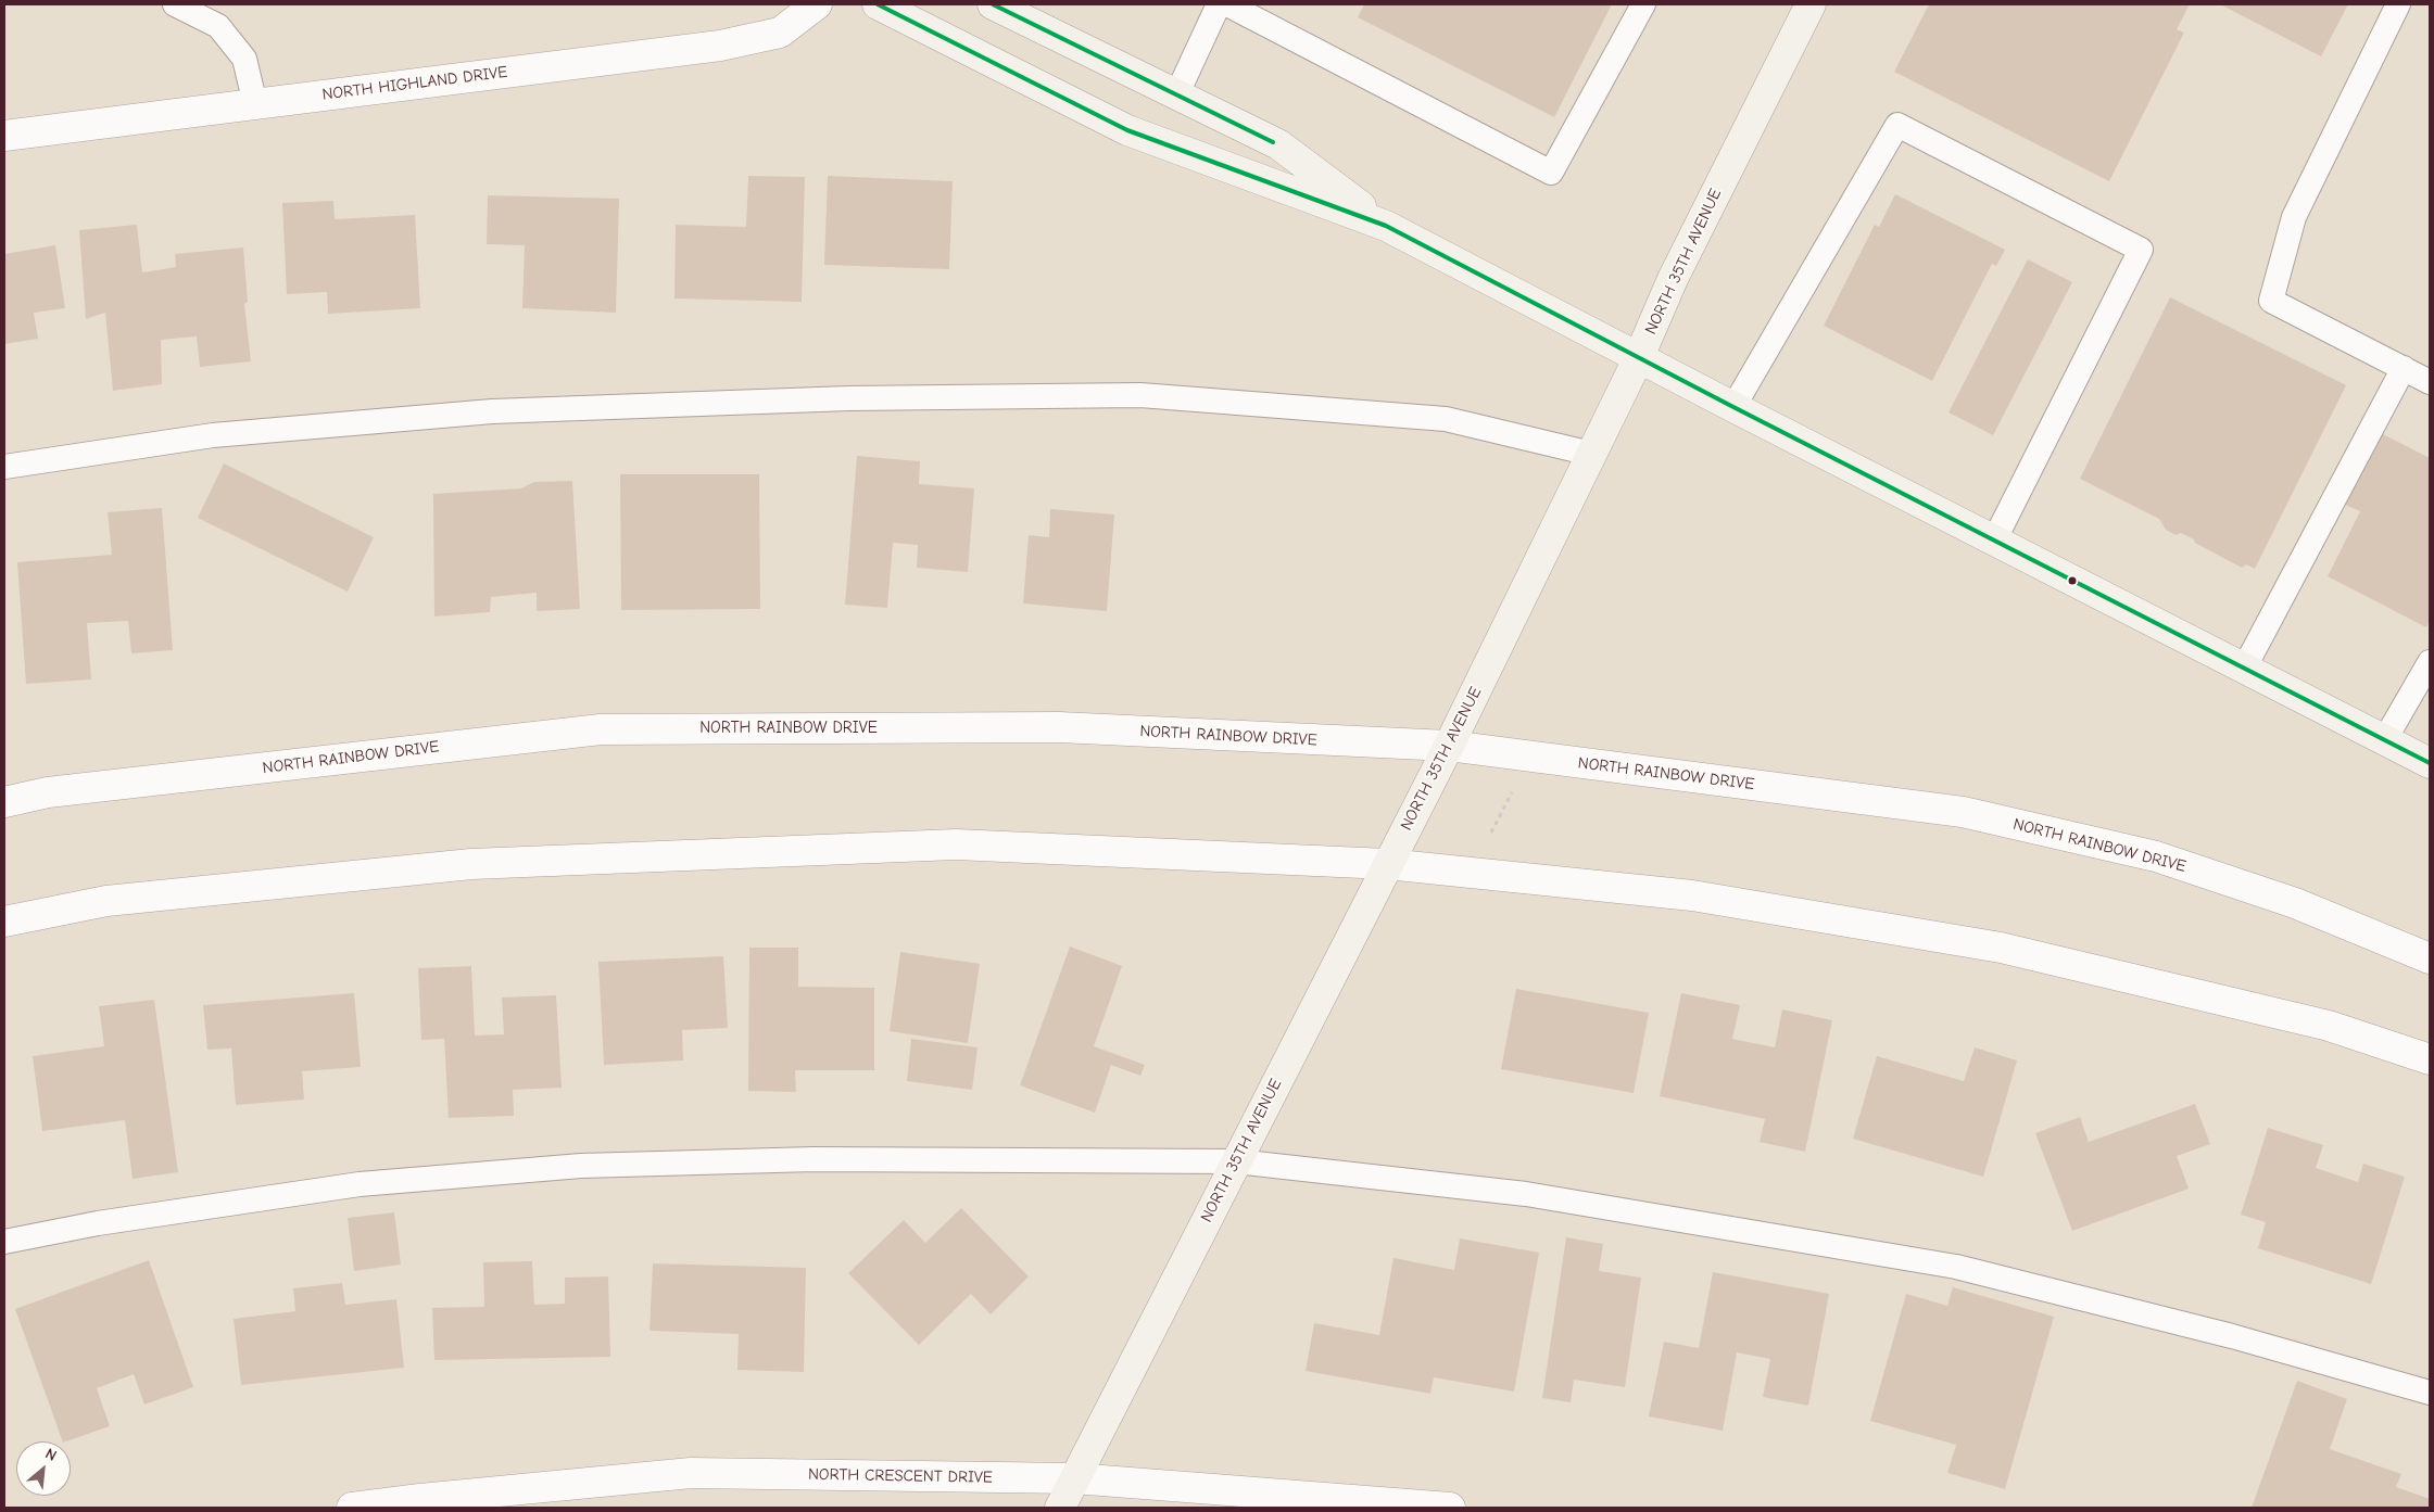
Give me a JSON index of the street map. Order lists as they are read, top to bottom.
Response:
{
  "streets": {
    "street": [
      "NORTH HIGHLAND DRIVE",
      "NORTH 35TH AVENUE",
      "NORTH RAINBOW DRIVE",
      "NORTH CRESCENT DRIVE"
    ]
  },
  "crossings": [
    ["NORTH 35TH AVENUE", "NORTH RAINBOW DRIVE"],
    ["NORTH 35TH AVENUE", "NORTH CRESCENT DRIVE"]
  ],
  "north": "top right"
}
